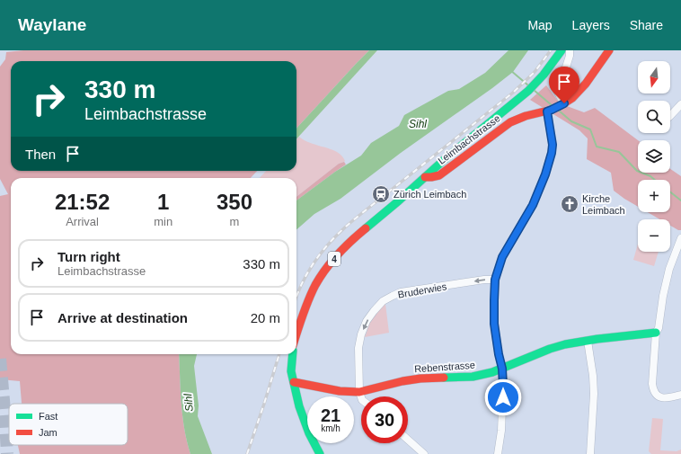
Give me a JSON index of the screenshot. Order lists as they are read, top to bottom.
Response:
{
  "streets": {
    "street": [
      "Leimbachstrasse",
      "4",
      "Bruderwies",
      "Rebenstrasse"
    ]
  },
  "crossings": [
    ["Leimbachstrasse", "4"],
    ["Bruderwies", "Rebenstrasse"]
  ],
  "one_way": ["Bruderwies"],
  "water": ["Sihl"],
  "places": {
    "station": ["Zürich Leimbach"],
    "church": ["Kirche Leimbach"]
  },
  "legend": ["Fast", "Jam"],
  "north": "bottom",
  "page": {
    "header": "Waylane",
    "nav": ["Map", "Layers", "Share"],
    "map_buttons": ["+", "−"],
    "turn": ["330 m", "Leimbachstrasse"],
    "then": "Then",
    "eta": [
      "21:52",
      "Arrival",
      "1",
      "min",
      "350",
      "m"
    ],
    "list": [
      {
        "name": "Turn right",
        "note": "Leimbachstrasse",
        "value": "330 m"
      },
      {
        "name": "Arrive at destination",
        "value": "20 m"
      }
    ],
    "speed": "21 km/h",
    "limit": "30"
  }
}
